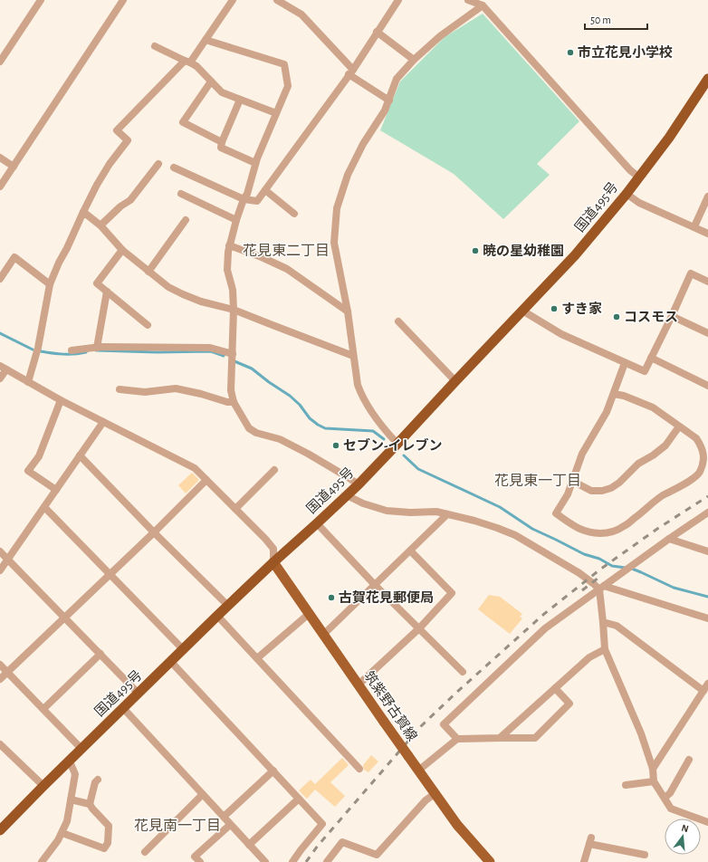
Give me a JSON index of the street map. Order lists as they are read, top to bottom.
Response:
{
  "streets": {
    "highway": ["国道495号"],
    "main road": ["筑紫野古賀線"]
  },
  "crossings": [
    ["国道495号", "筑紫野古賀線"]
  ],
  "districts": ["花見東二丁目", "花見東一丁目", "花見南一丁目"],
  "places": [
    "市立花見小学校",
    "暁の星幼稚園",
    "すき家",
    "コスモス",
    "セブン-イレブン",
    "古賀花見郵便局"
  ],
  "scale_bar": "50 m",
  "north": "top"
}
